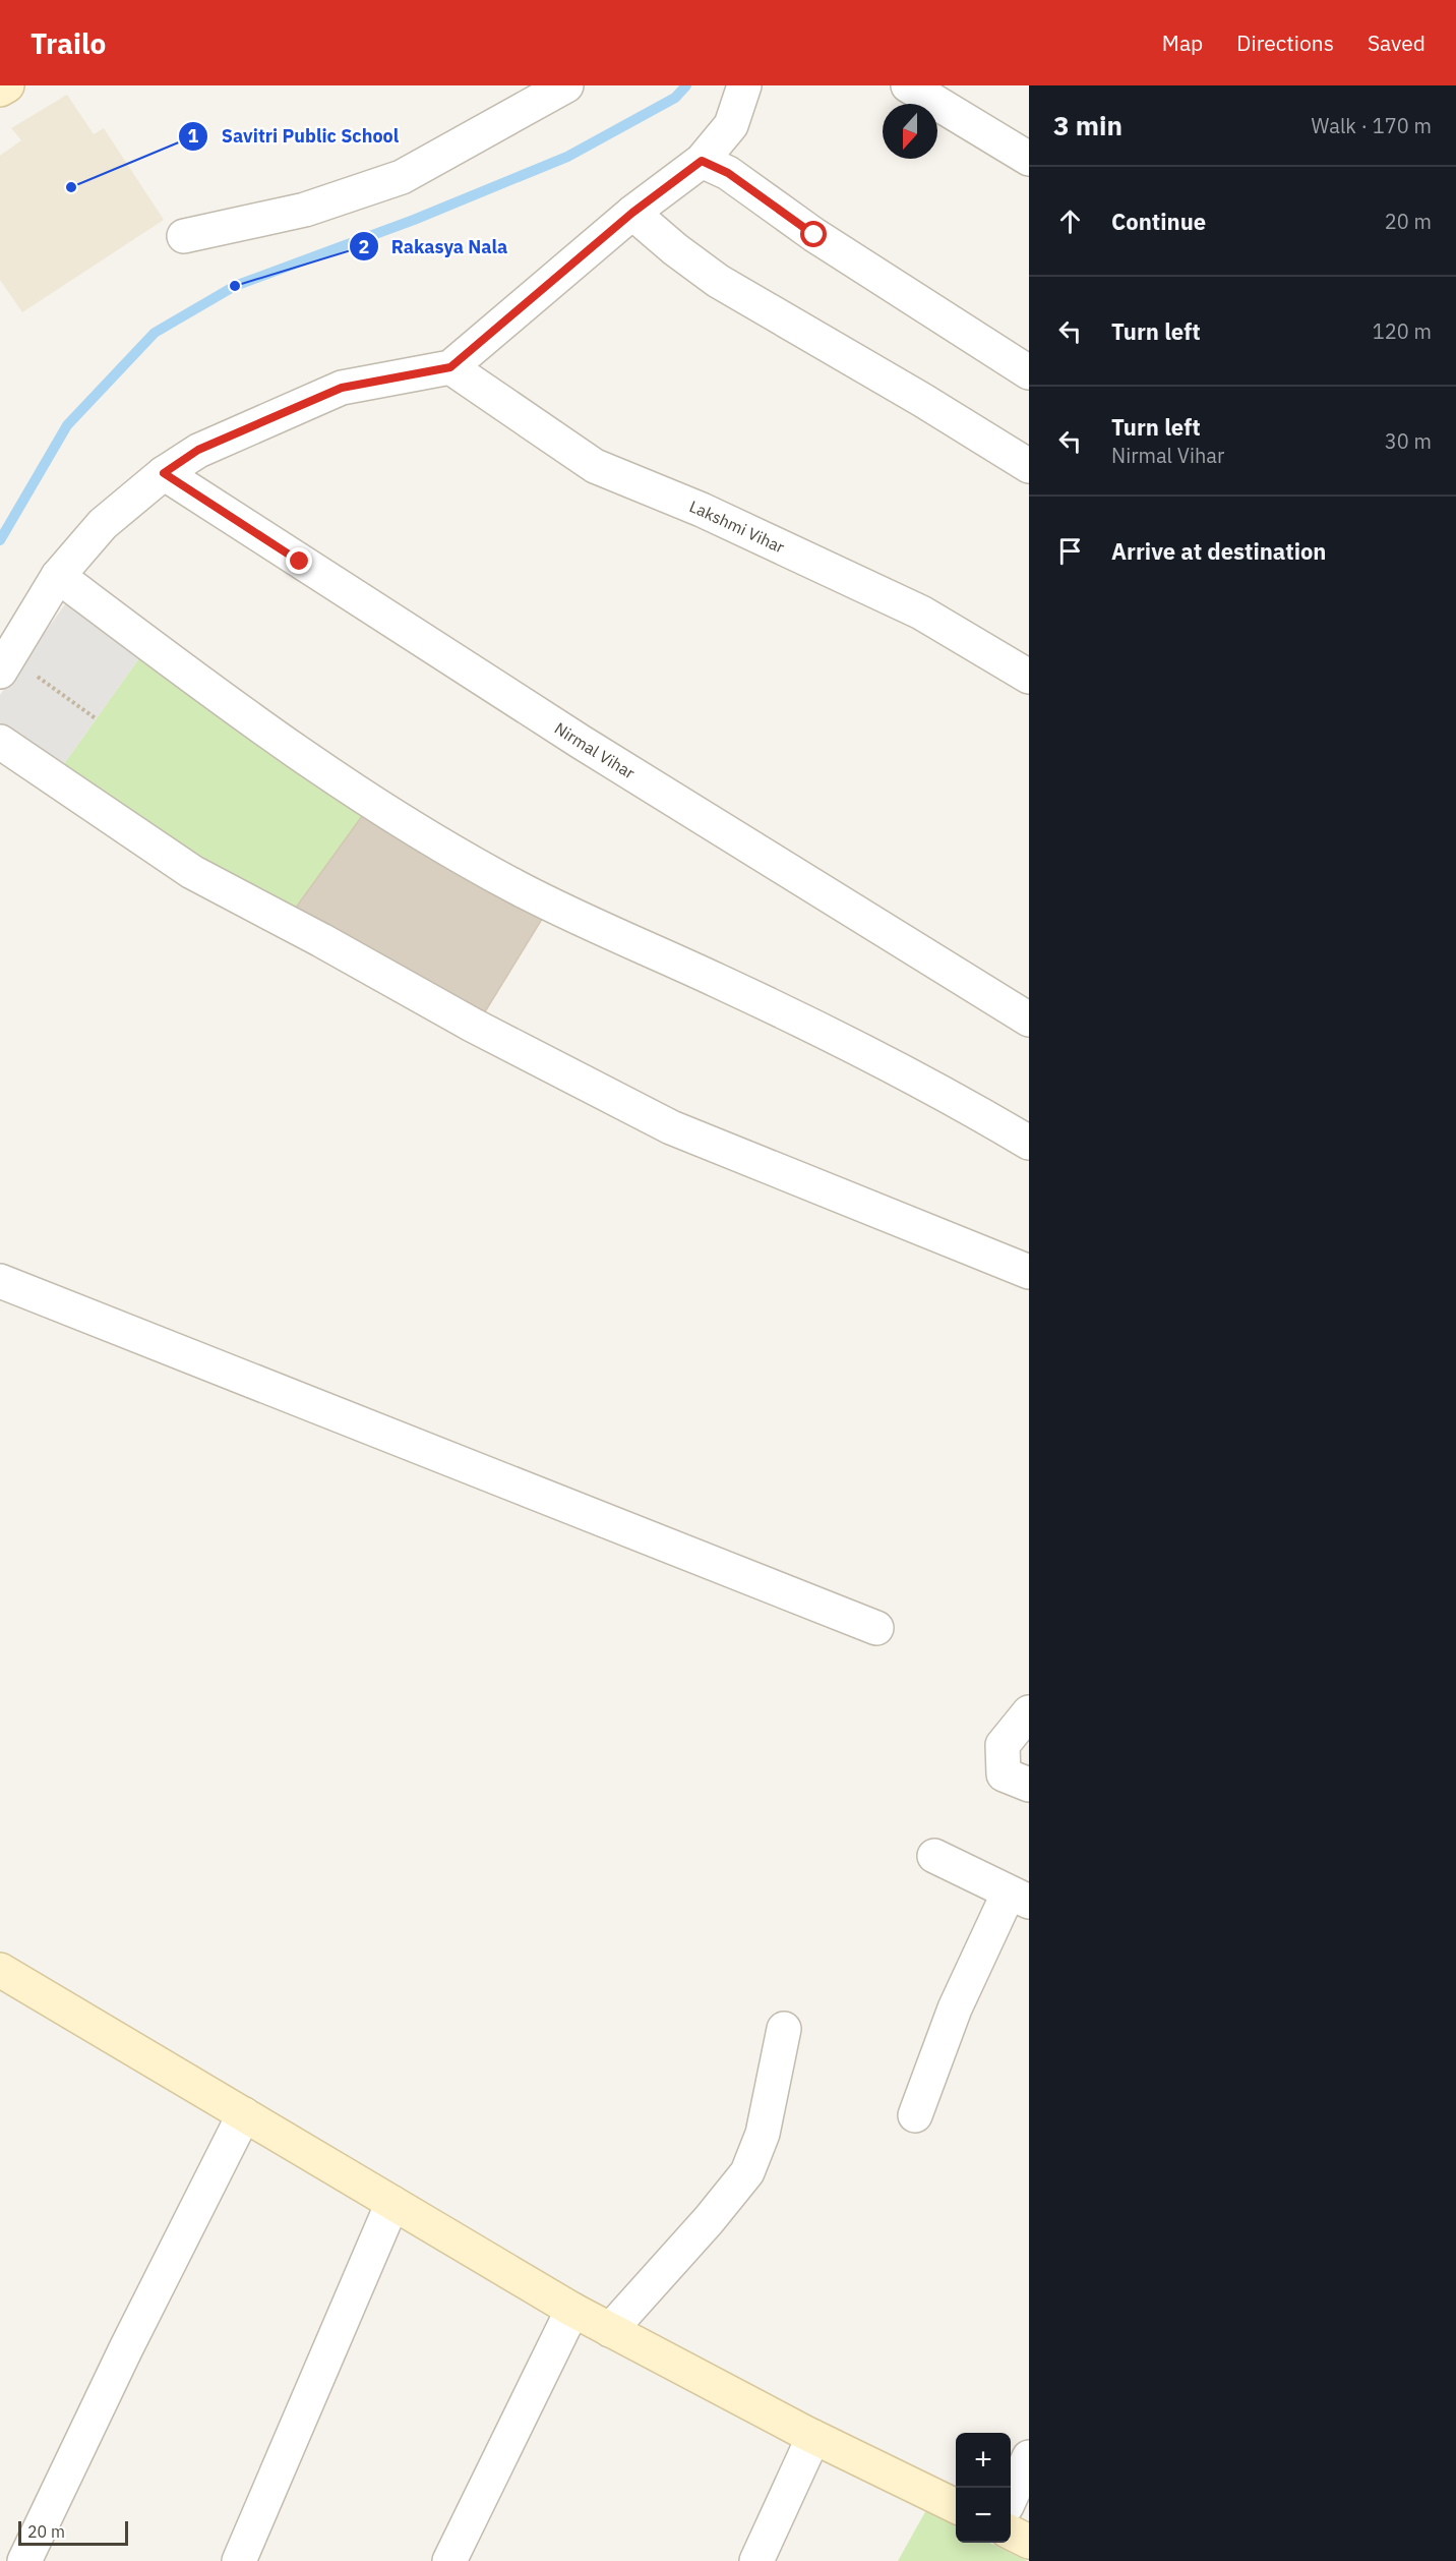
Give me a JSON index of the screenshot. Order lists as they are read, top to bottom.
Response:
{
  "streets": {
    "street": ["Lakshmi Vihar", "Nirmal Vihar"]
  },
  "places": ["Savitri Public School", "Rakasya Nala"],
  "scale_bar": "20 m",
  "north": "bottom",
  "page": {
    "header": "Trailo",
    "nav": ["Map", "Directions", "Saved"],
    "heading": ["3 min", "Walk · 170 m"],
    "list": [
      ["Continue", "20 m"],
      ["Turn left", "120 m"],
      ["Turn left", "Nirmal Vihar", "30 m"],
      "Arrive at destination"
    ],
    "map_buttons": ["+", "−"],
    "scale": "20 m"
  }
}
